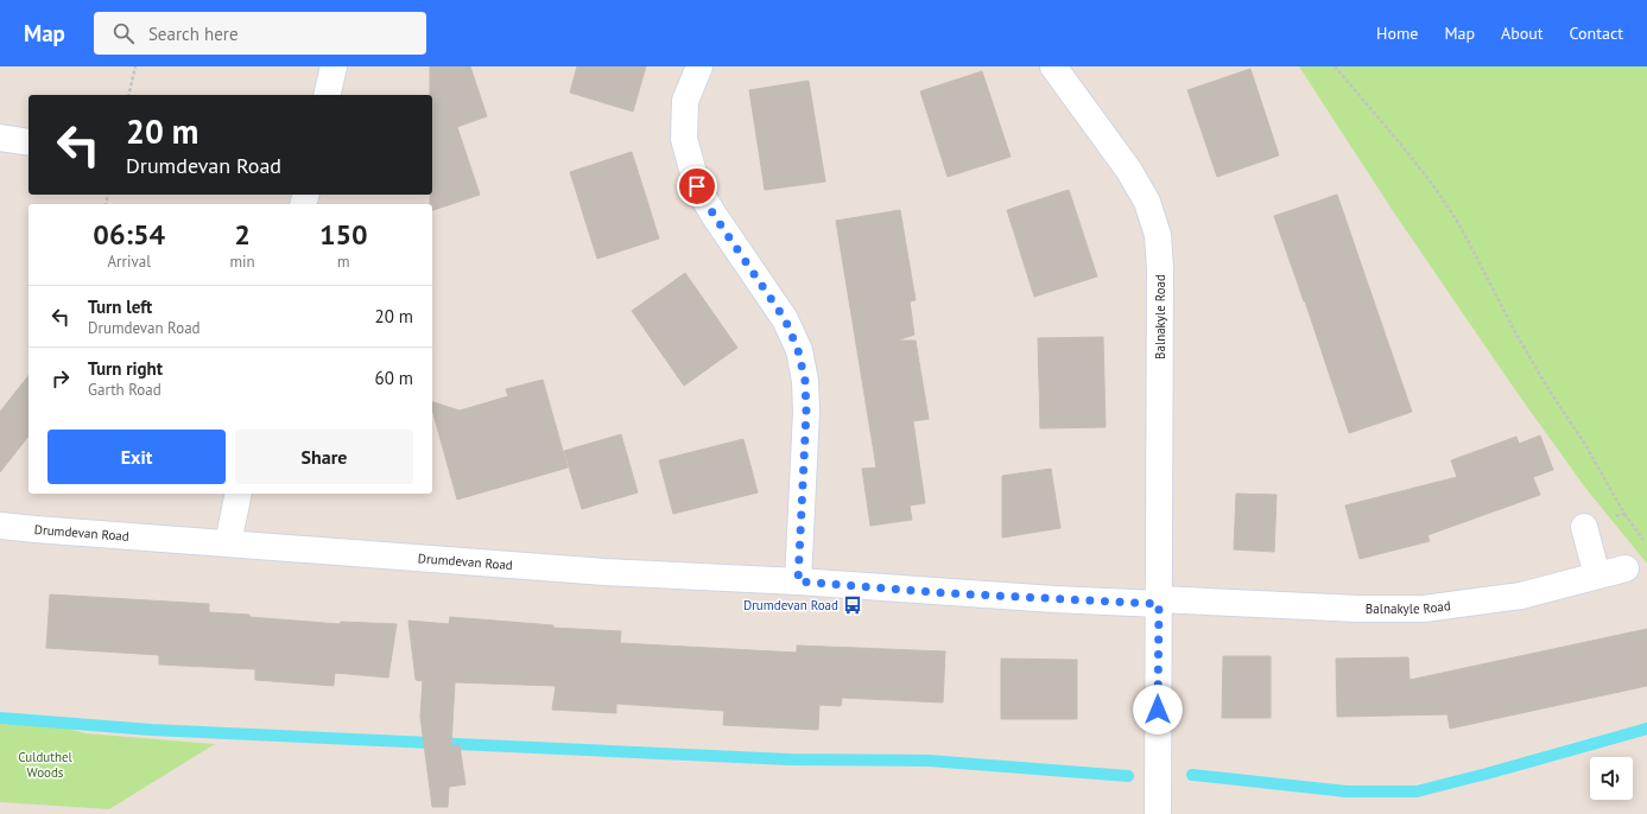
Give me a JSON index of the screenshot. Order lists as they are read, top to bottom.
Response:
{
  "streets": {
    "street": ["Balnakyle Road", "Drumdevan Road"]
  },
  "crossings": [
    ["Balnakyle Road", "Drumdevan Road"]
  ],
  "parks": ["Culduthel Woods"],
  "places": {
    "bus stop": ["Drumdevan Road"]
  },
  "page": {
    "header": "Map",
    "search": "Search here",
    "nav": [
      "Home",
      "Map",
      "About",
      "Contact"
    ],
    "turn": ["20 m", "Drumdevan Road"],
    "eta": [
      "06:54",
      "Arrival",
      "2",
      "min",
      "150",
      "m"
    ],
    "list": [
      {
        "name": "Turn left",
        "note": "Drumdevan Road",
        "value": "20 m"
      },
      {
        "name": "Turn right",
        "note": "Garth Road",
        "value": "60 m"
      }
    ],
    "buttons": ["Exit", "Share"]
  }
}
